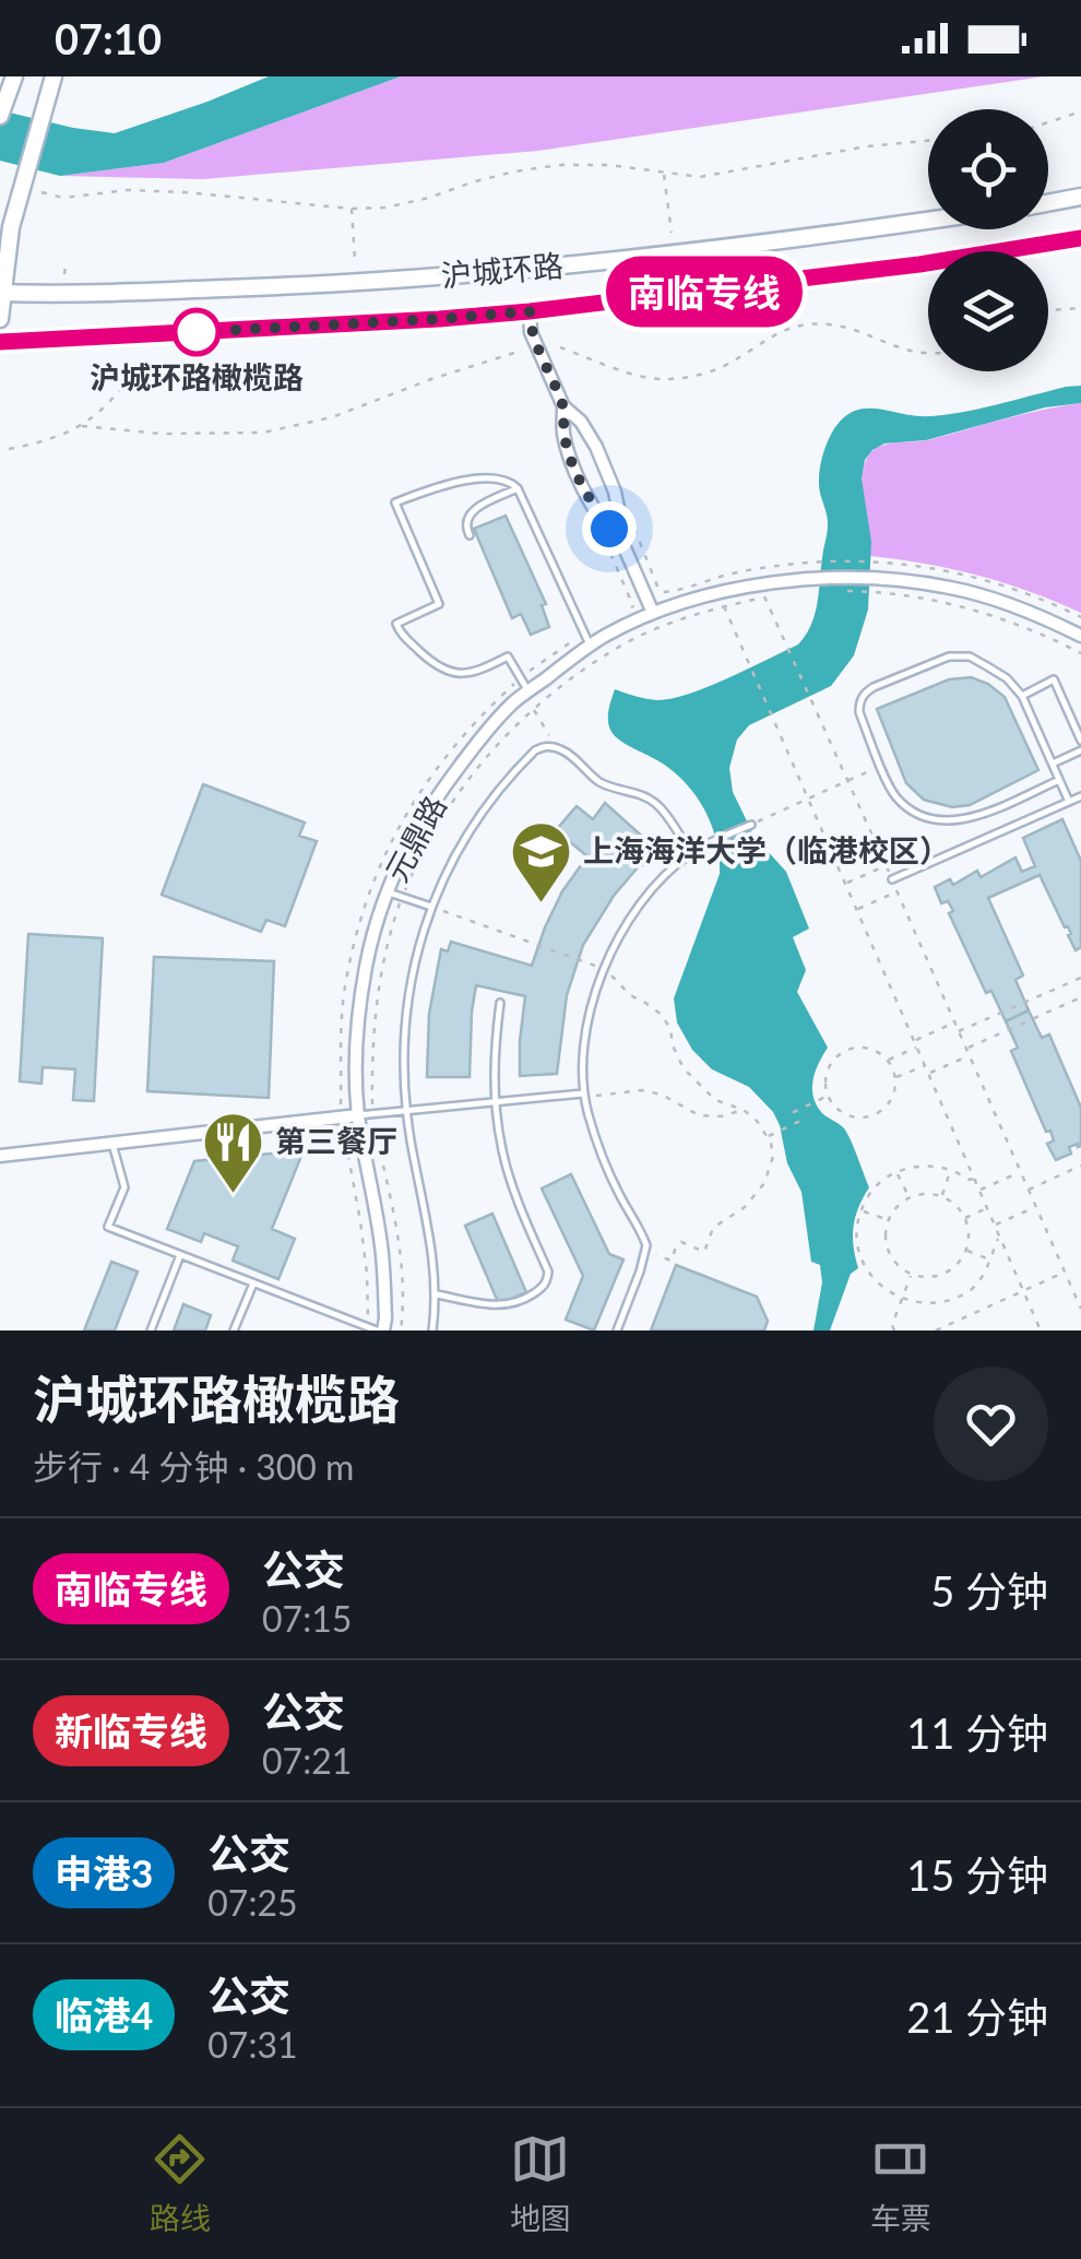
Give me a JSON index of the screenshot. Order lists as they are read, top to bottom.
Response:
{
  "streets": {
    "main road": ["沪城环路"],
    "street": ["元鼎路"]
  },
  "places": {
    "other": ["沪城环路橄榄路"],
    "school or university": ["上海海洋大学（临港校区）"],
    "restaurant": ["第三餐厅"]
  },
  "lines": ["bus line 南临专线"],
  "page": {
    "status": "07:10",
    "on_map": "南临专线",
    "heading": ["沪城环路橄榄路", "步行 · 4 分钟 · 300 m"],
    "list": [
      {
        "mark": "南临专线",
        "name": "公交",
        "note": "07:15",
        "value": "5 分钟"
      },
      {
        "mark": "新临专线",
        "name": "公交",
        "note": "07:21",
        "value": "11 分钟"
      },
      {
        "mark": "申港3",
        "name": "公交",
        "note": "07:25",
        "value": "15 分钟"
      },
      {
        "mark": "临港4",
        "name": "公交",
        "note": "07:31",
        "value": "21 分钟"
      }
    ],
    "tabs": ["路线", "地图", "车票"]
  }
}
